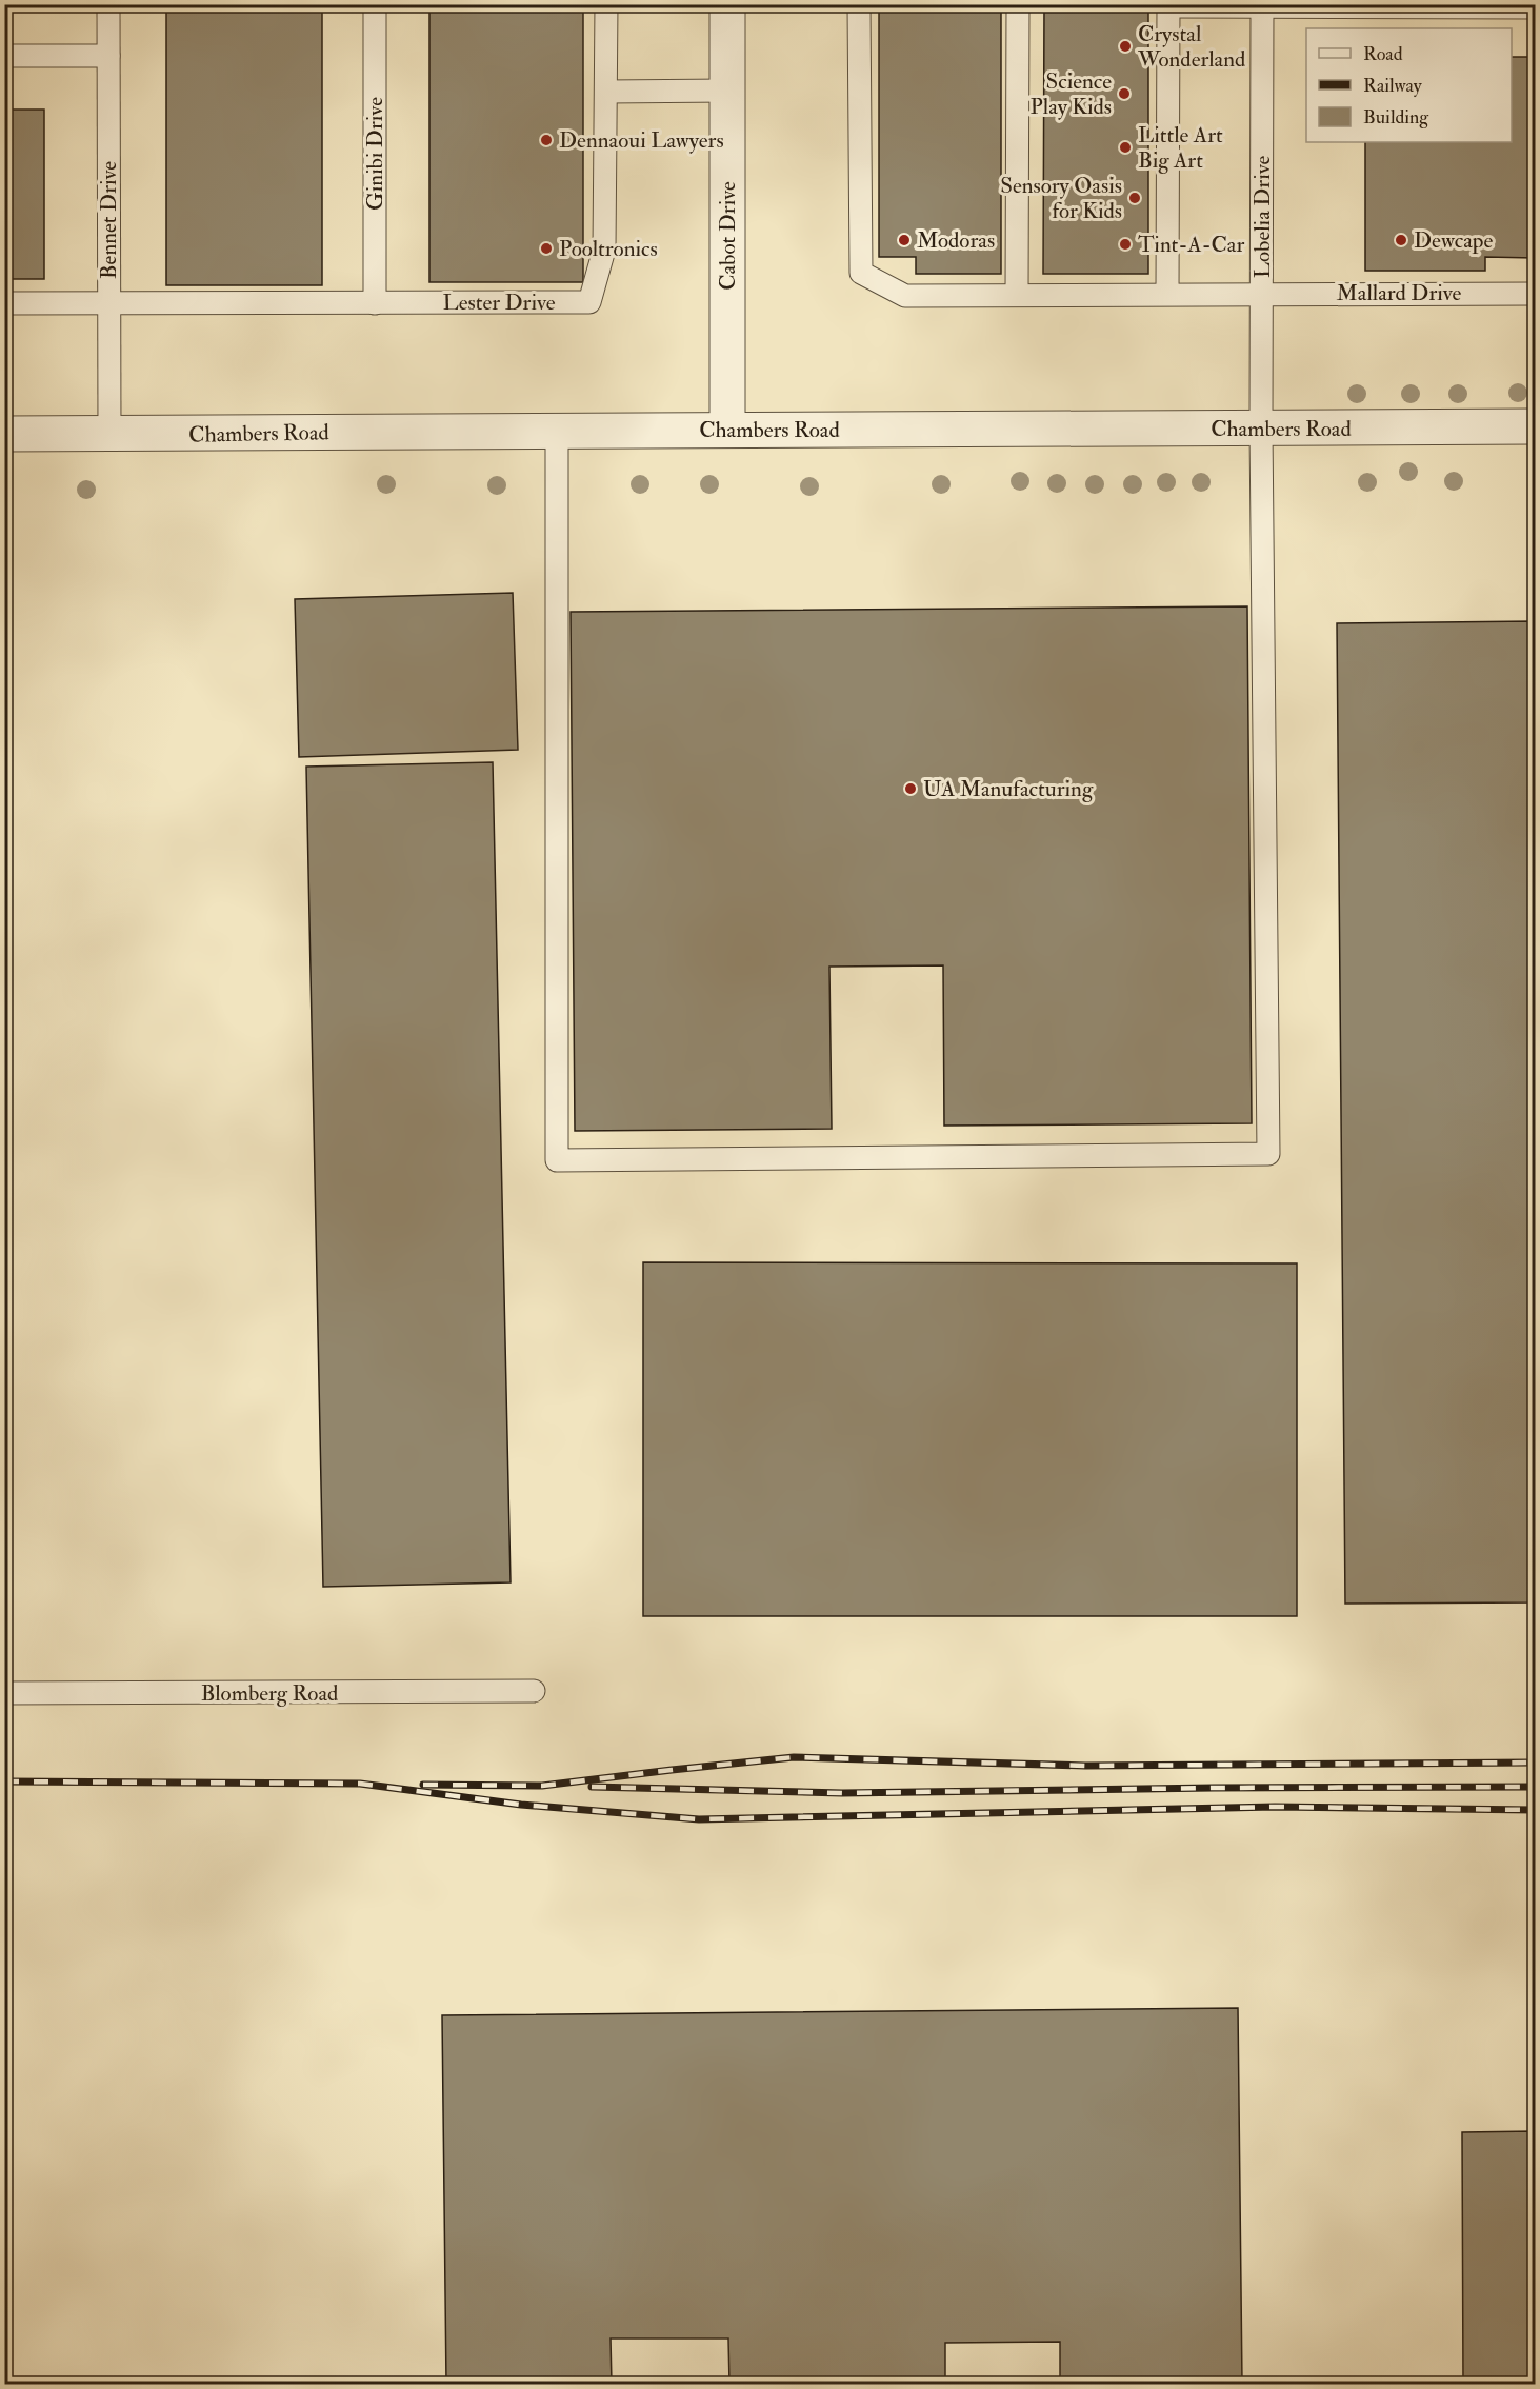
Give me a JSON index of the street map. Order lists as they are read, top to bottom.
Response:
{
  "streets": {
    "street": ["Cabot Drive", "Chambers Road"],
    "lane": [
      "Ginibi Drive",
      "Lobelia Drive",
      "Bennet Drive",
      "Mallard Drive",
      "Lester Drive",
      "Blomberg Road"
    ]
  },
  "crossings": [
    ["Ginibi Drive", "Lester Drive"],
    ["Lobelia Drive", "Mallard Drive"],
    ["Lobelia Drive", "Chambers Road"],
    ["Bennet Drive", "Lester Drive"],
    ["Bennet Drive", "Chambers Road"],
    ["Cabot Drive", "Chambers Road"]
  ],
  "places": [
    "Crystal Wonderland",
    "Science Play Kids",
    "Dennaoui Lawyers",
    "Little Art Big Art",
    "Sensory Oasis for Kids",
    "Modoras",
    "Dewcape",
    "Tint-A-Car",
    "Pooltronics",
    "UA Manufacturing"
  ],
  "legend": ["Road", "Railway", "Building"]
}
